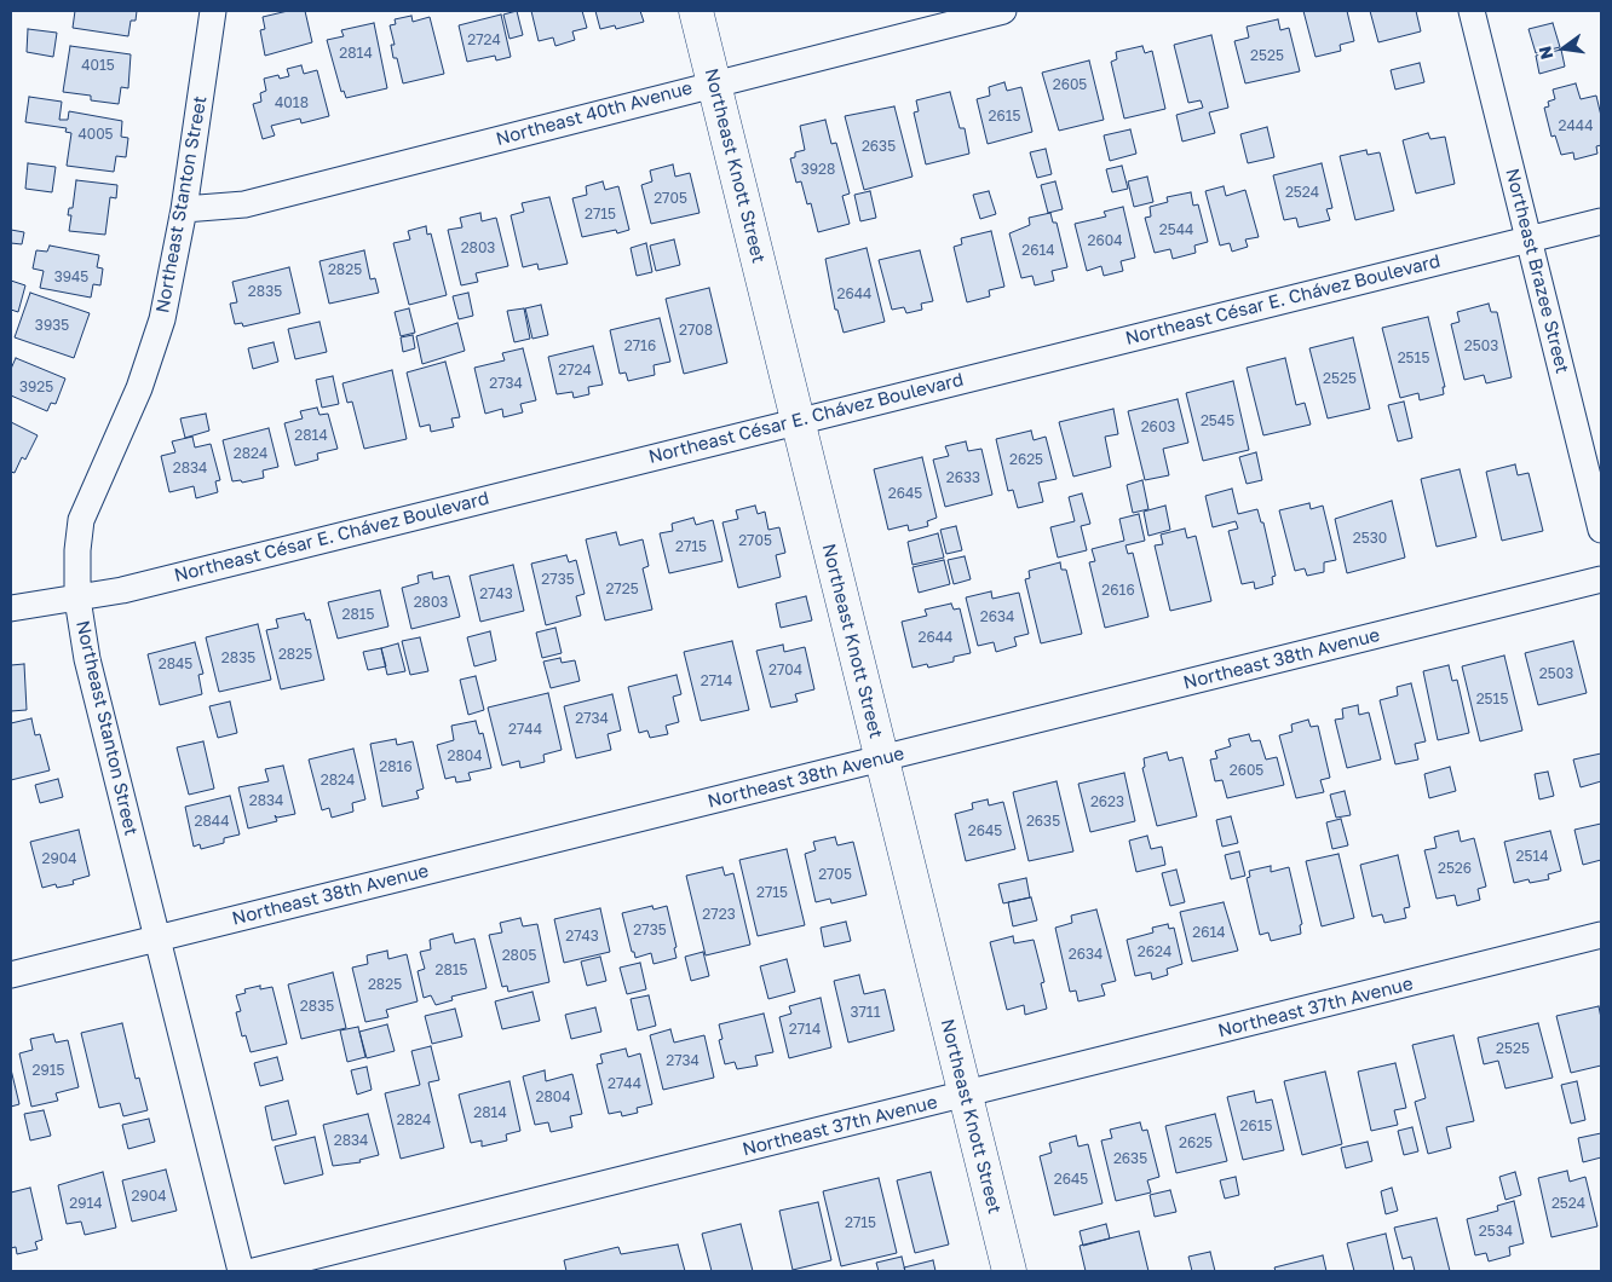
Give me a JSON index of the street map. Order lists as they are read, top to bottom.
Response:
{
  "streets": {
    "street": [
      "Northeast 40th Avenue",
      "Northeast Knott Street",
      "Northeast Stanton Street",
      "Northeast Brazee Street",
      "Northeast César E. Chávez Boulevard",
      "Northeast 38th Avenue",
      "Northeast 37th Avenue"
    ]
  },
  "crossings": [
    ["Northeast 40th Avenue", "Northeast Knott Street"],
    ["Northeast 40th Avenue", "Northeast Stanton Street"],
    ["Northeast Knott Street", "Northeast César E. Chávez Boulevard"],
    ["Northeast Knott Street", "Northeast 38th Avenue"],
    ["Northeast Knott Street", "Northeast 37th Avenue"],
    ["Northeast Stanton Street", "Northeast César E. Chávez Boulevard"],
    ["Northeast Stanton Street", "Northeast 38th Avenue"],
    ["Northeast Brazee Street", "Northeast César E. Chávez Boulevard"]
  ],
  "house_numbers": [
    "2724",
    "2814",
    "2525",
    "4015",
    "2605",
    "4018",
    "2615",
    "2444",
    "4005",
    "2635",
    "3928",
    "2524",
    "2705",
    "2715",
    "2544",
    "2604",
    "2803",
    "2614",
    "2825",
    "3945",
    "2835",
    "2644",
    "3935",
    "2708",
    "2716",
    "2503",
    "2515",
    "2724",
    "2525",
    "2734",
    "3925",
    "2545",
    "2603",
    "2814",
    "2824",
    "2625",
    "2834",
    "2633",
    "2645",
    "2530",
    "2705",
    "2715",
    "2735",
    "2725",
    "2616",
    "2743",
    "2803",
    "2815",
    "2634",
    "2644",
    "2825",
    "2835",
    "2845",
    "2704",
    "2503",
    "2714",
    "2515",
    "2734",
    "2744",
    "2804",
    "2816",
    "2605",
    "2824",
    "2834",
    "2623",
    "2844",
    "2635",
    "2645",
    "2514",
    "2904",
    "2526",
    "2705",
    "2715",
    "2723",
    "2735",
    "2614",
    "2743",
    "2624",
    "2634",
    "2805",
    "2815",
    "2825",
    "2835",
    "3711",
    "2714",
    "2525",
    "2734",
    "2915",
    "2744",
    "2804",
    "2814",
    "2824",
    "2615",
    "2834",
    "2625",
    "2635",
    "2645",
    "2904",
    "2914",
    "2524",
    "2715",
    "2534"
  ],
  "north": "left"
}
